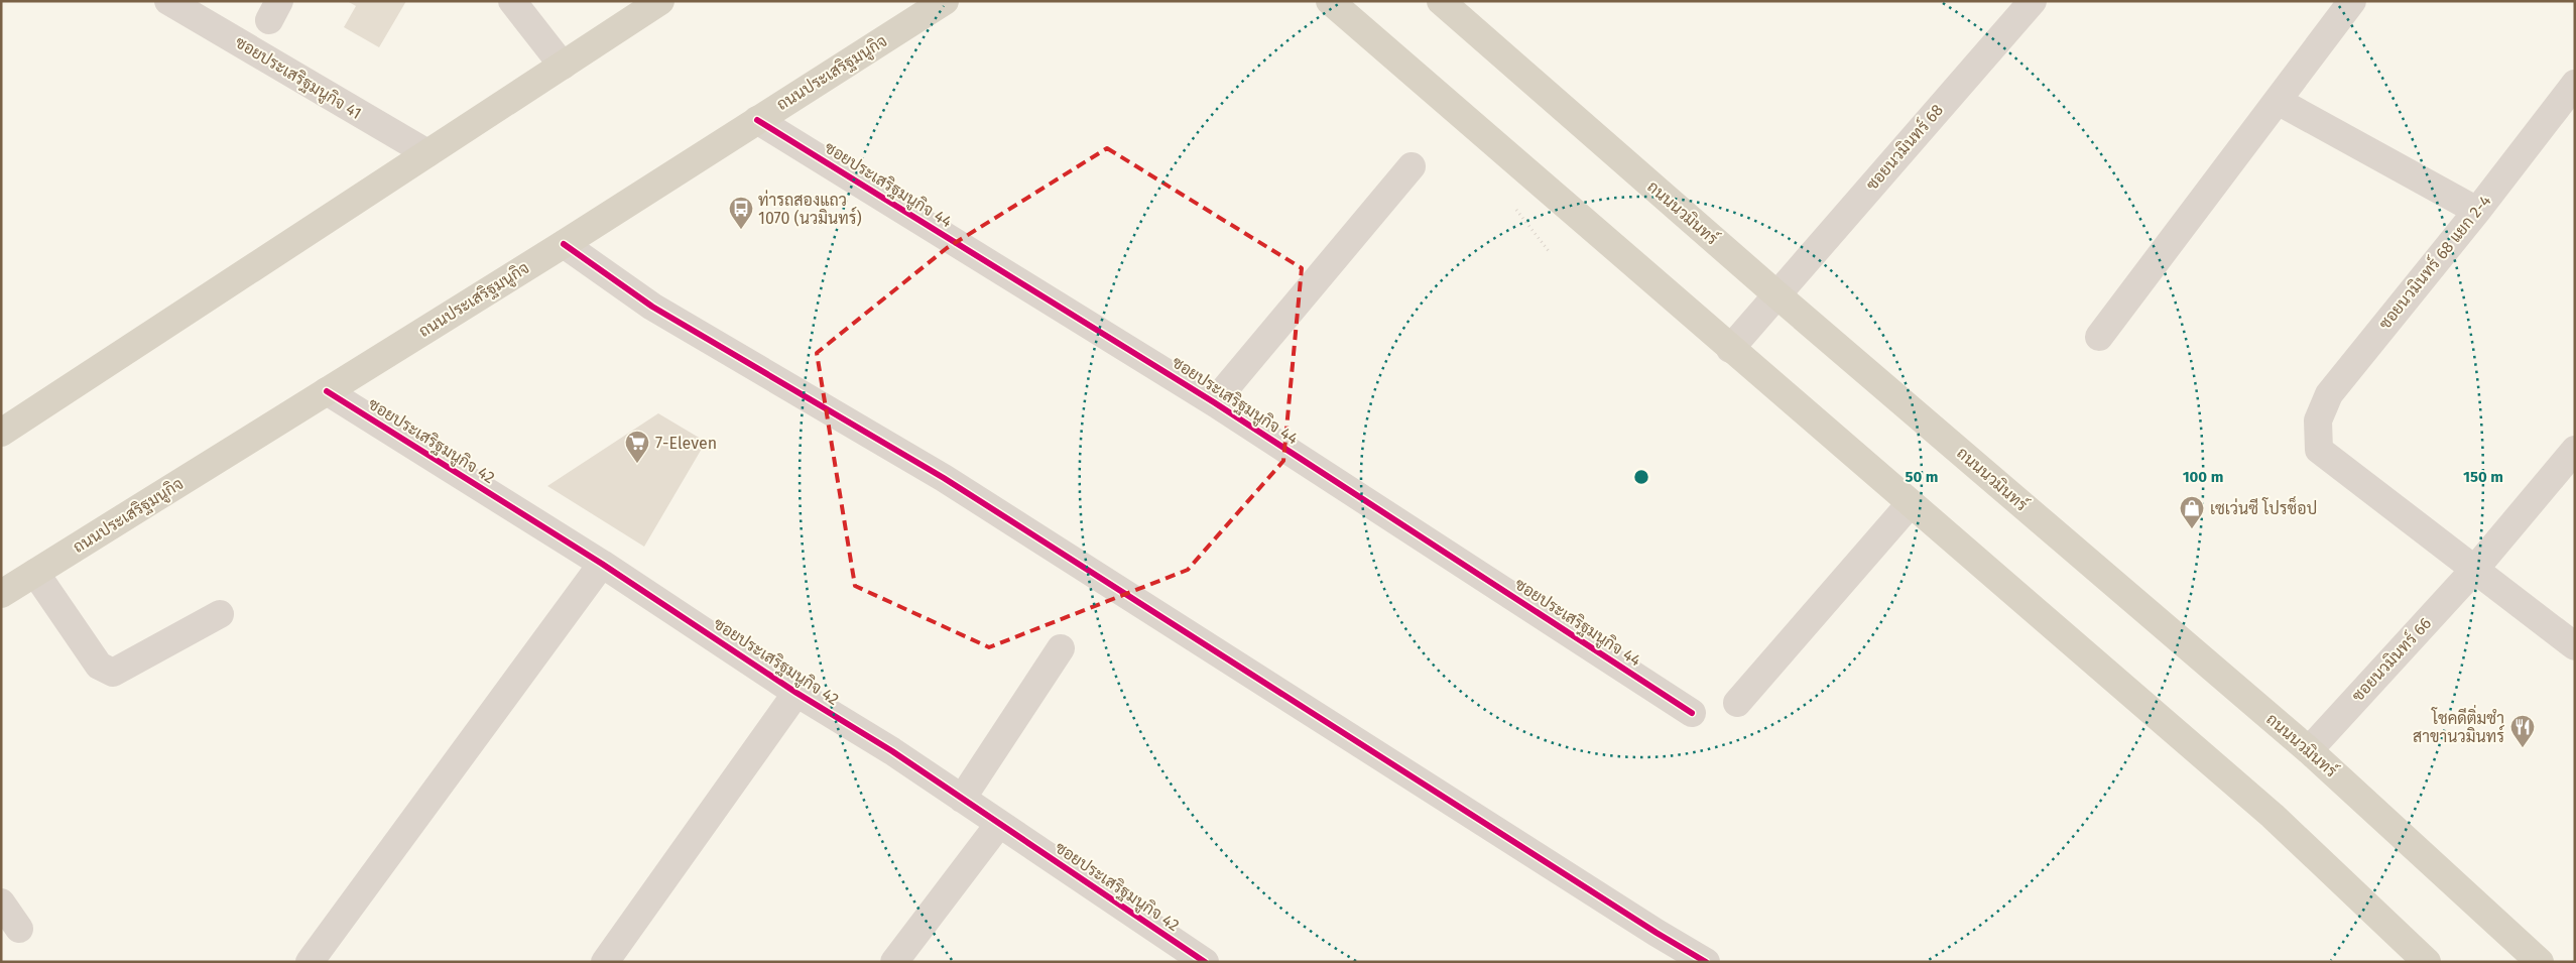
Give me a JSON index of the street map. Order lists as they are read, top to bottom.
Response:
{
  "streets": {
    "main road": ["ถนนประเสริฐมนูกิจ", "ถนนนวมินทร์"],
    "street": [
      "ซอยประเสริฐมนูกิจ 41",
      "ซอยนวมินทร์ 68",
      "ซอยประเสริฐมนูกิจ 44",
      "ซอยนวมินทร์ 68 แยก 2-4",
      "ซอยประเสริฐมนูกิจ 42",
      "ซอยนวมินทร์ 66"
    ]
  },
  "crossings": [
    ["ถนนประเสริฐมนูกิจ", "ซอยประเสริฐมนูกิจ 44"],
    ["ถนนประเสริฐมนูกิจ", "ซอยประเสริฐมนูกิจ 42"],
    ["ซอยนวมินทร์ 68", "ถนนนวมินทร์"],
    ["ถนนนวมินทร์", "ซอยนวมินทร์ 66"],
    ["ซอยนวมินทร์ 68 แยก 2-4", "ซอยนวมินทร์ 66"]
  ],
  "places": {
    "bus stop": ["ท่ารถสองแถว 1070 (นวมินทร์)"],
    "supermarket": ["7-Eleven"],
    "shop": ["เซเว่นซี โปรช็อป"],
    "restaurant": ["โชคดีติ่มซำ สาขานวมินทร์"]
  },
  "rings": ["50 m", "100 m", "150 m"]
}
